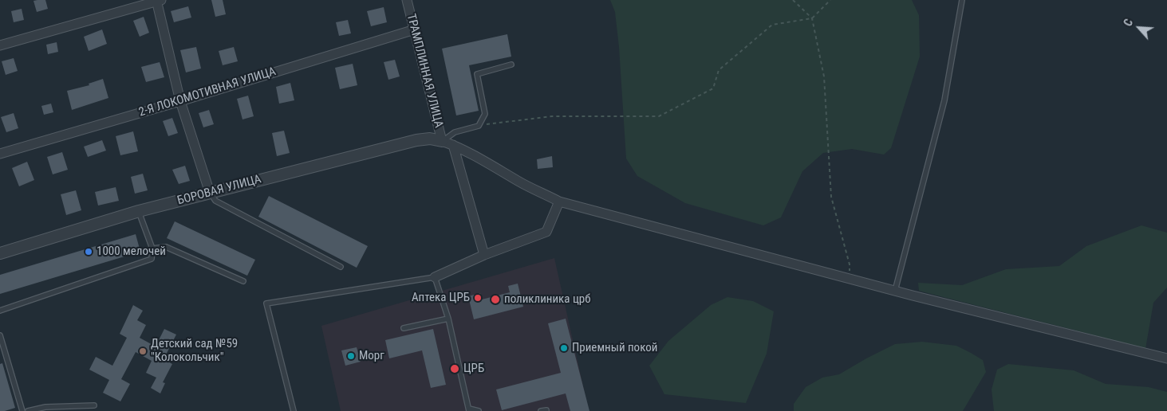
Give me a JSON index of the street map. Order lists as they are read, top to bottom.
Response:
{
  "streets": {
    "street": ["ТРАМПЛИННАЯ УЛИЦА", "2-Я ЛОКОМОТИВНАЯ УЛИЦА", "БОРОВАЯ УЛИЦА"]
  },
  "crossings": [
    ["ТРАМПЛИННАЯ УЛИЦА", "2-Я ЛОКОМОТИВНАЯ УЛИЦА"],
    ["ТРАМПЛИННАЯ УЛИЦА", "БОРОВАЯ УЛИЦА"]
  ],
  "places": [
    "1000 мелочей",
    "Аптека ЦРБ",
    "поликлиника црб",
    "Приемный покой",
    "Детский сад №59 \"Колокольчик\"",
    "Морг",
    "ЦРБ"
  ],
  "north": "top left"
}
